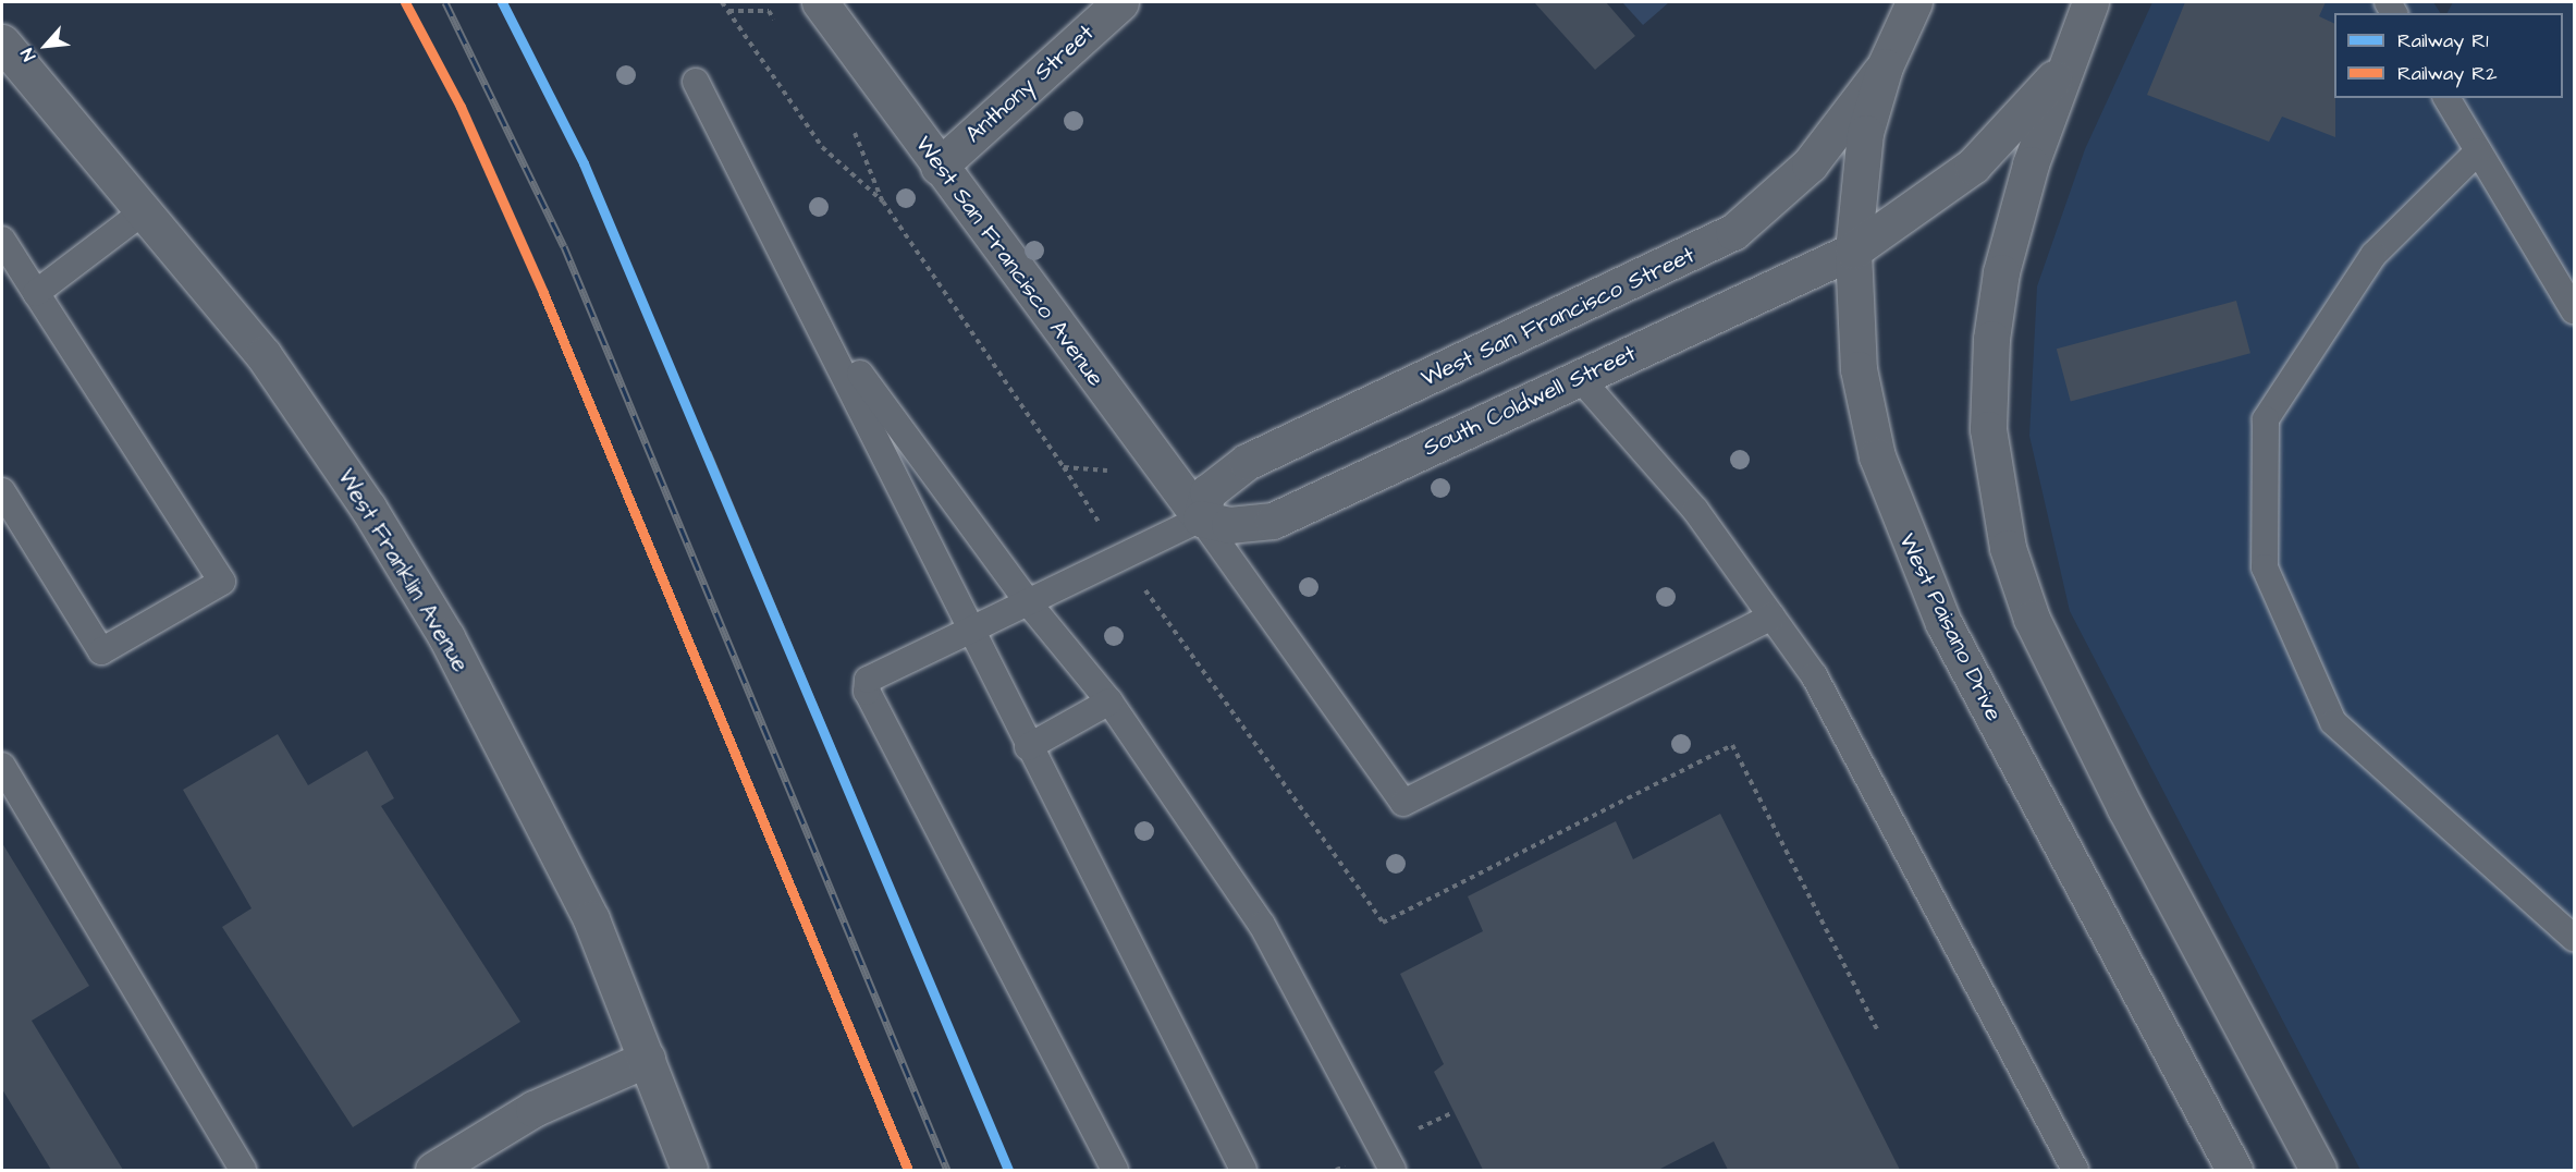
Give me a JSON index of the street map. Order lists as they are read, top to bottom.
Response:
{
  "streets": {
    "street": [
      "Anthony Street",
      "West San Francisco Avenue",
      "West San Francisco Street",
      "South Coldwell Street",
      "West Franklin Avenue",
      "West Paisano Drive"
    ]
  },
  "crossings": [
    ["Anthony Street", "West San Francisco Avenue"],
    ["West San Francisco Avenue", "West San Francisco Street"],
    ["West San Francisco Avenue", "South Coldwell Street"],
    ["West San Francisco Street", "South Coldwell Street"],
    ["West San Francisco Street", "West Paisano Drive"],
    ["South Coldwell Street", "West Paisano Drive"]
  ],
  "lines": ["rail line R1", "rail line R2"],
  "legend": ["Railway R1", "Railway R2"],
  "north": "bottom left"
}
